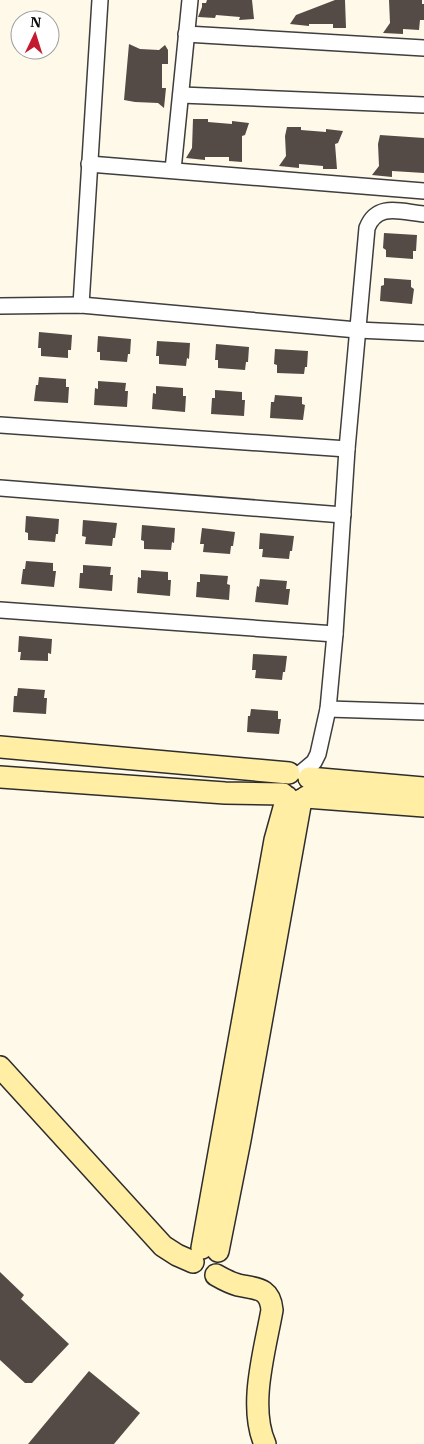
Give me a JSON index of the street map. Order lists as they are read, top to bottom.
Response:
{
  "north": "top"
}
